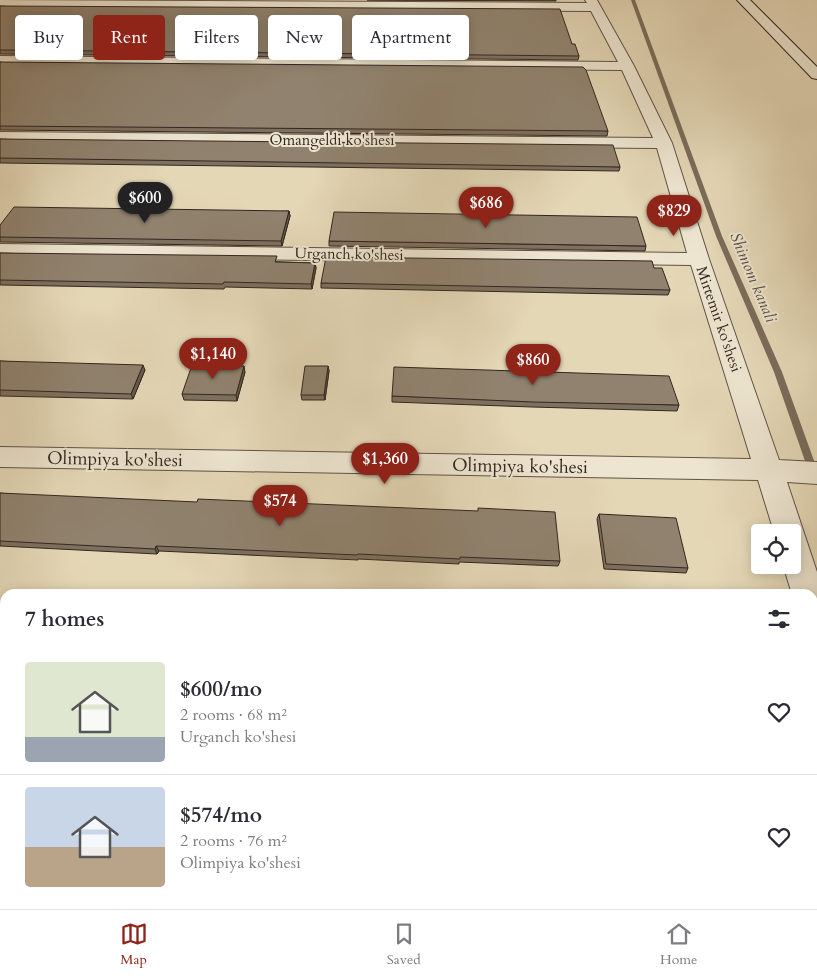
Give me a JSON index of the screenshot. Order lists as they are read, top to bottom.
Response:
{
  "streets": {
    "street": [
      "Omangeldi ko'shesi",
      "Urganch ko'shesi",
      "Mirtemir ko'shesi",
      "Olimpiya ko'shesi"
    ]
  },
  "crossings": [
    ["Omangeldi ko'shesi", "Mirtemir ko'shesi"],
    ["Urganch ko'shesi", "Mirtemir ko'shesi"],
    ["Mirtemir ko'shesi", "Olimpiya ko'shesi"]
  ],
  "water": ["Shimom kanali"],
  "page": {
    "chip": [
      "Buy",
      "Rent",
      "Filters",
      "New",
      "Apartment"
    ],
    "price": [
      "$600",
      "$686",
      "$829",
      "$1,140",
      "$860",
      "$1,360",
      "$574"
    ],
    "heading": "7 homes",
    "list": [
      {
        "name": "$600/mo",
        "note": "2 rooms · 68 m² · Urganch ko'shesi"
      },
      {
        "name": "$574/mo",
        "note": "2 rooms · 76 m² · Olimpiya ko'shesi"
      }
    ],
    "tabs": ["Map", "Saved", "Home"]
  }
}
